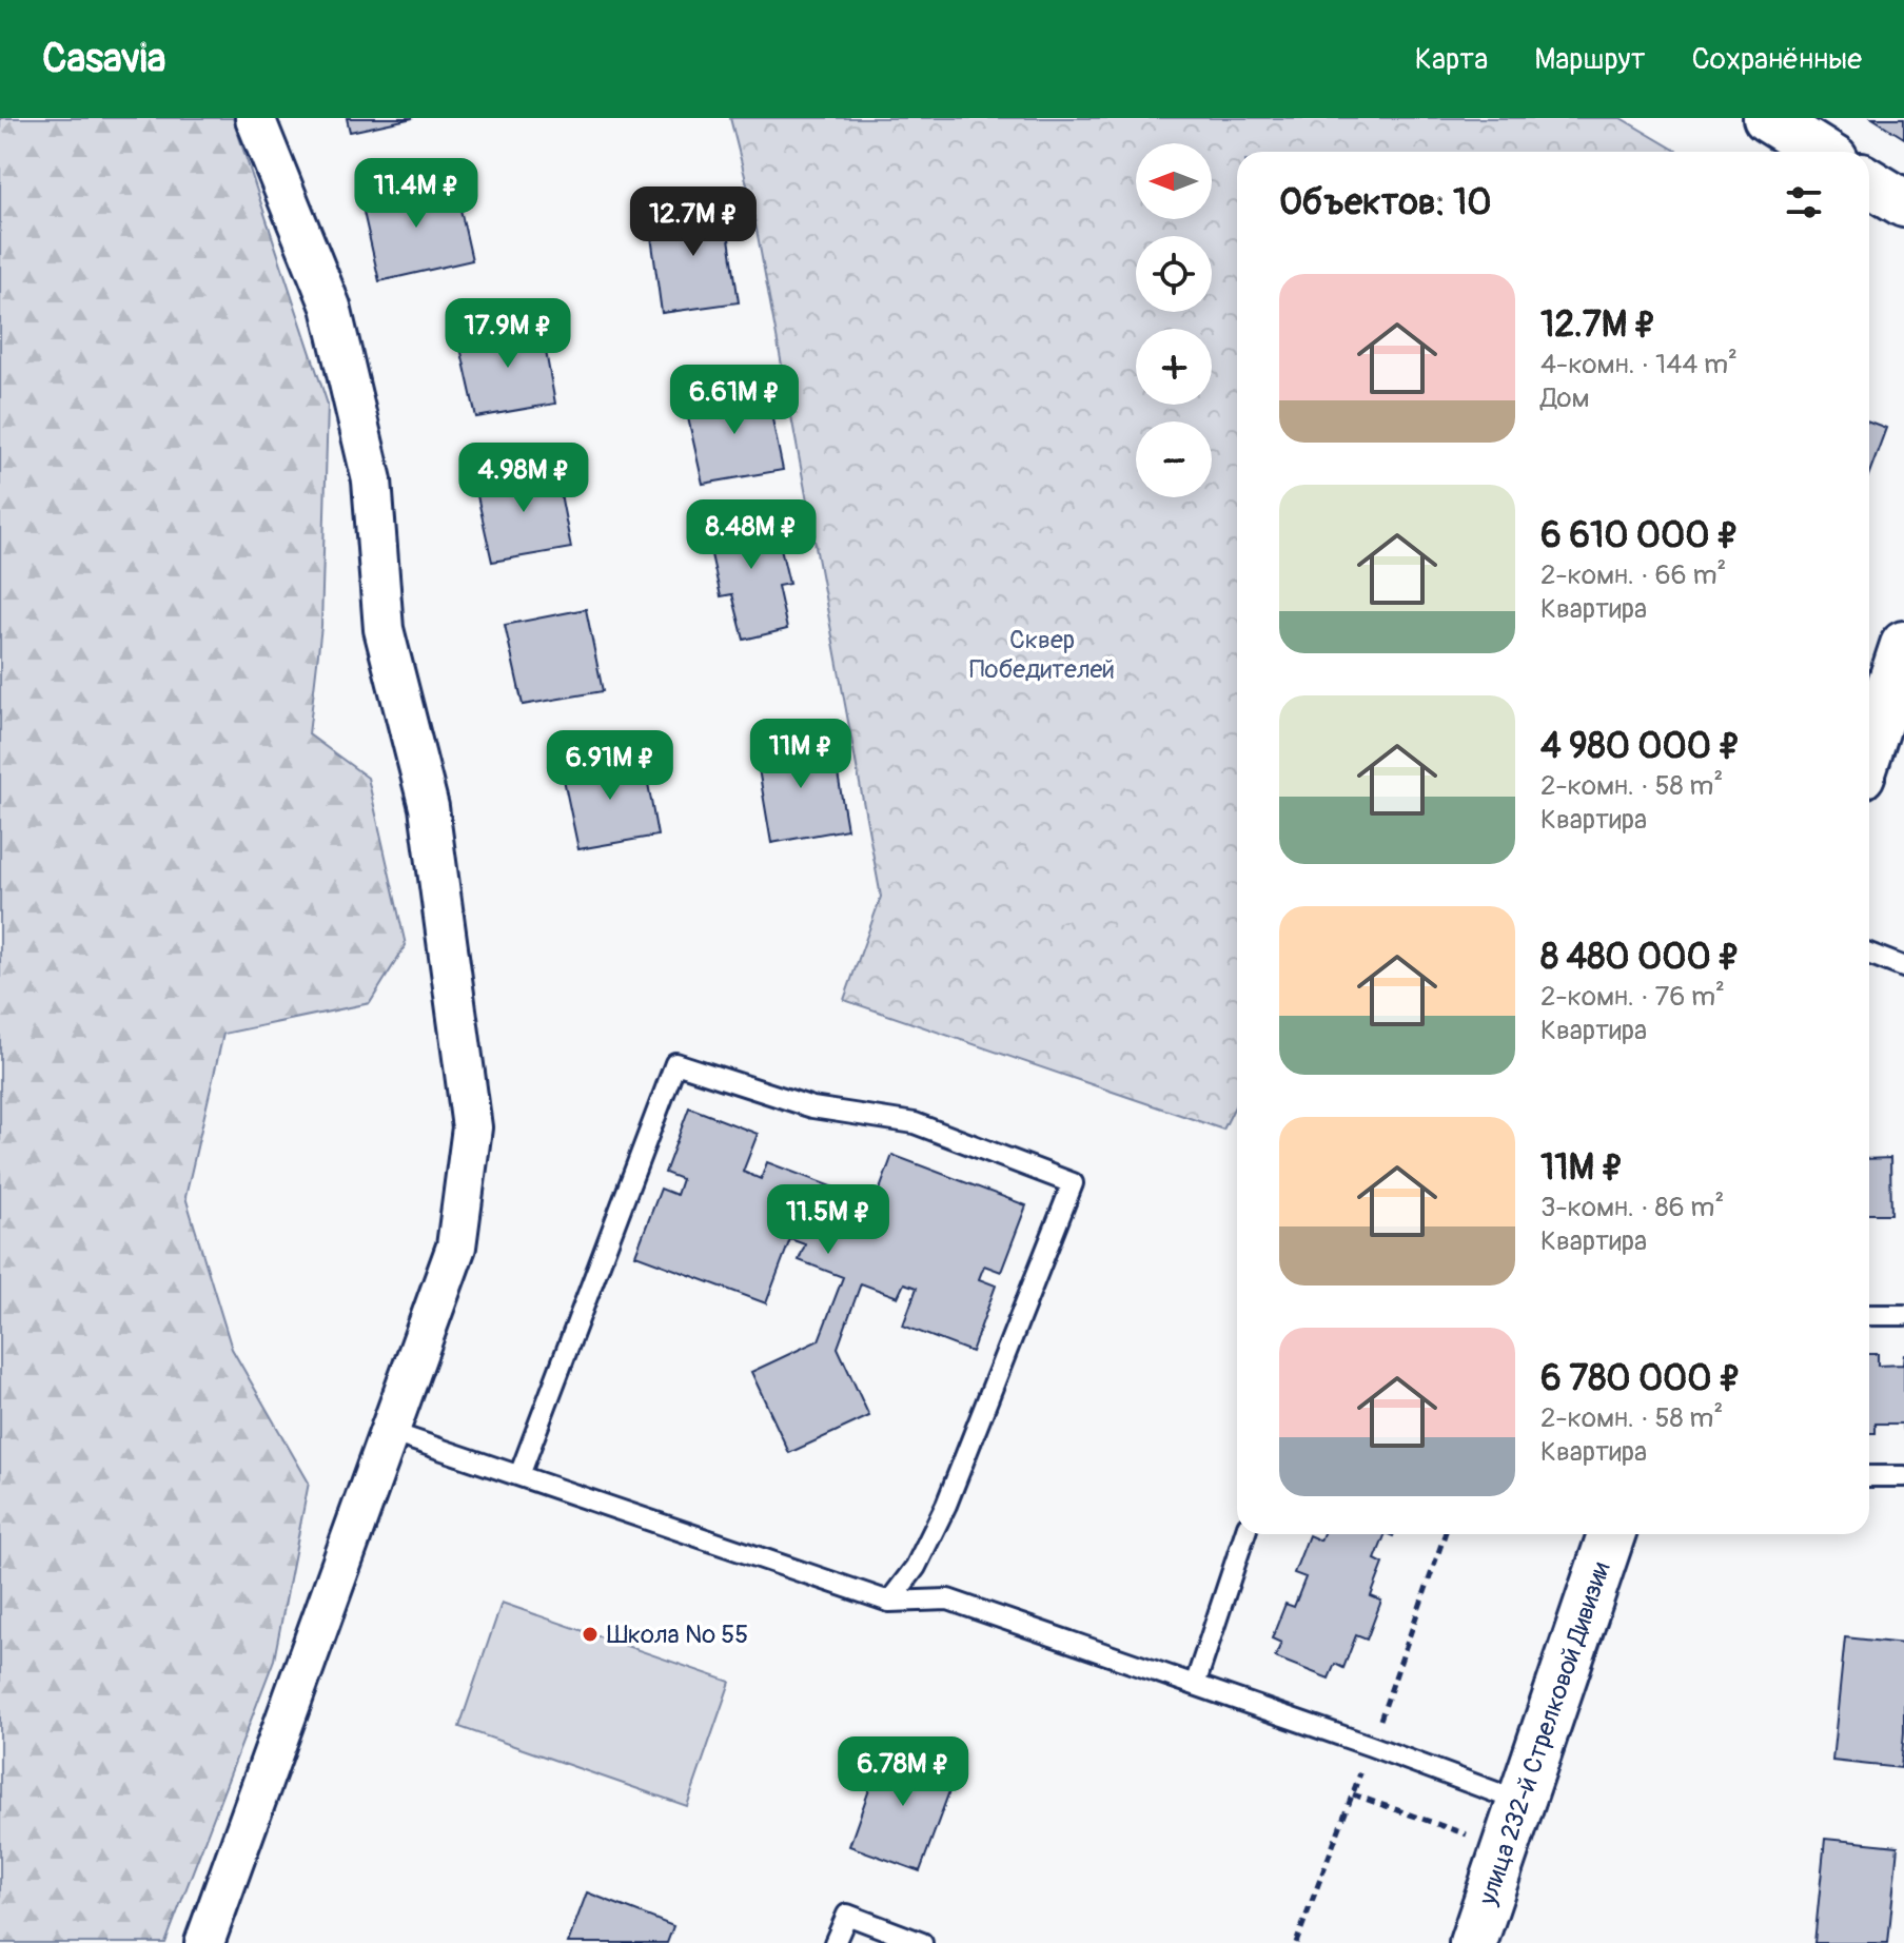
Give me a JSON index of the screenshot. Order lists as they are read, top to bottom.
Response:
{
  "streets": {
    "street": ["улица 232-й Стрелковой Дивизии"]
  },
  "parks": ["Сквер Победителей"],
  "places": ["Школа № 55"],
  "north": "left",
  "page": {
    "header": "Casavia",
    "nav": ["Карта", "Маршрут", "Сохранённые"],
    "map_buttons": ["+", "−"],
    "heading": "Объектов: 10",
    "price": [
      "11.4M ₽",
      "12.7M ₽",
      "17.9M ₽",
      "6.61M ₽",
      "4.98M ₽",
      "8.48M ₽",
      "11M ₽",
      "6.91M ₽",
      "11.5M ₽",
      "6.78M ₽"
    ],
    "list": [
      {
        "name": "12.7M ₽",
        "note": "4-комн. · 144 m² · Дом"
      },
      {
        "name": "6 610 000 ₽",
        "note": "2-комн. · 66 m² · Квартира"
      },
      {
        "name": "4 980 000 ₽",
        "note": "2-комн. · 58 m² · Квартира"
      },
      {
        "name": "8 480 000 ₽",
        "note": "2-комн. · 76 m² · Квартира"
      },
      {
        "name": "11M ₽",
        "note": "3-комн. · 86 m² · Квартира"
      },
      {
        "name": "6 780 000 ₽",
        "note": "2-комн. · 58 m² · Квартира"
      }
    ]
  }
}
